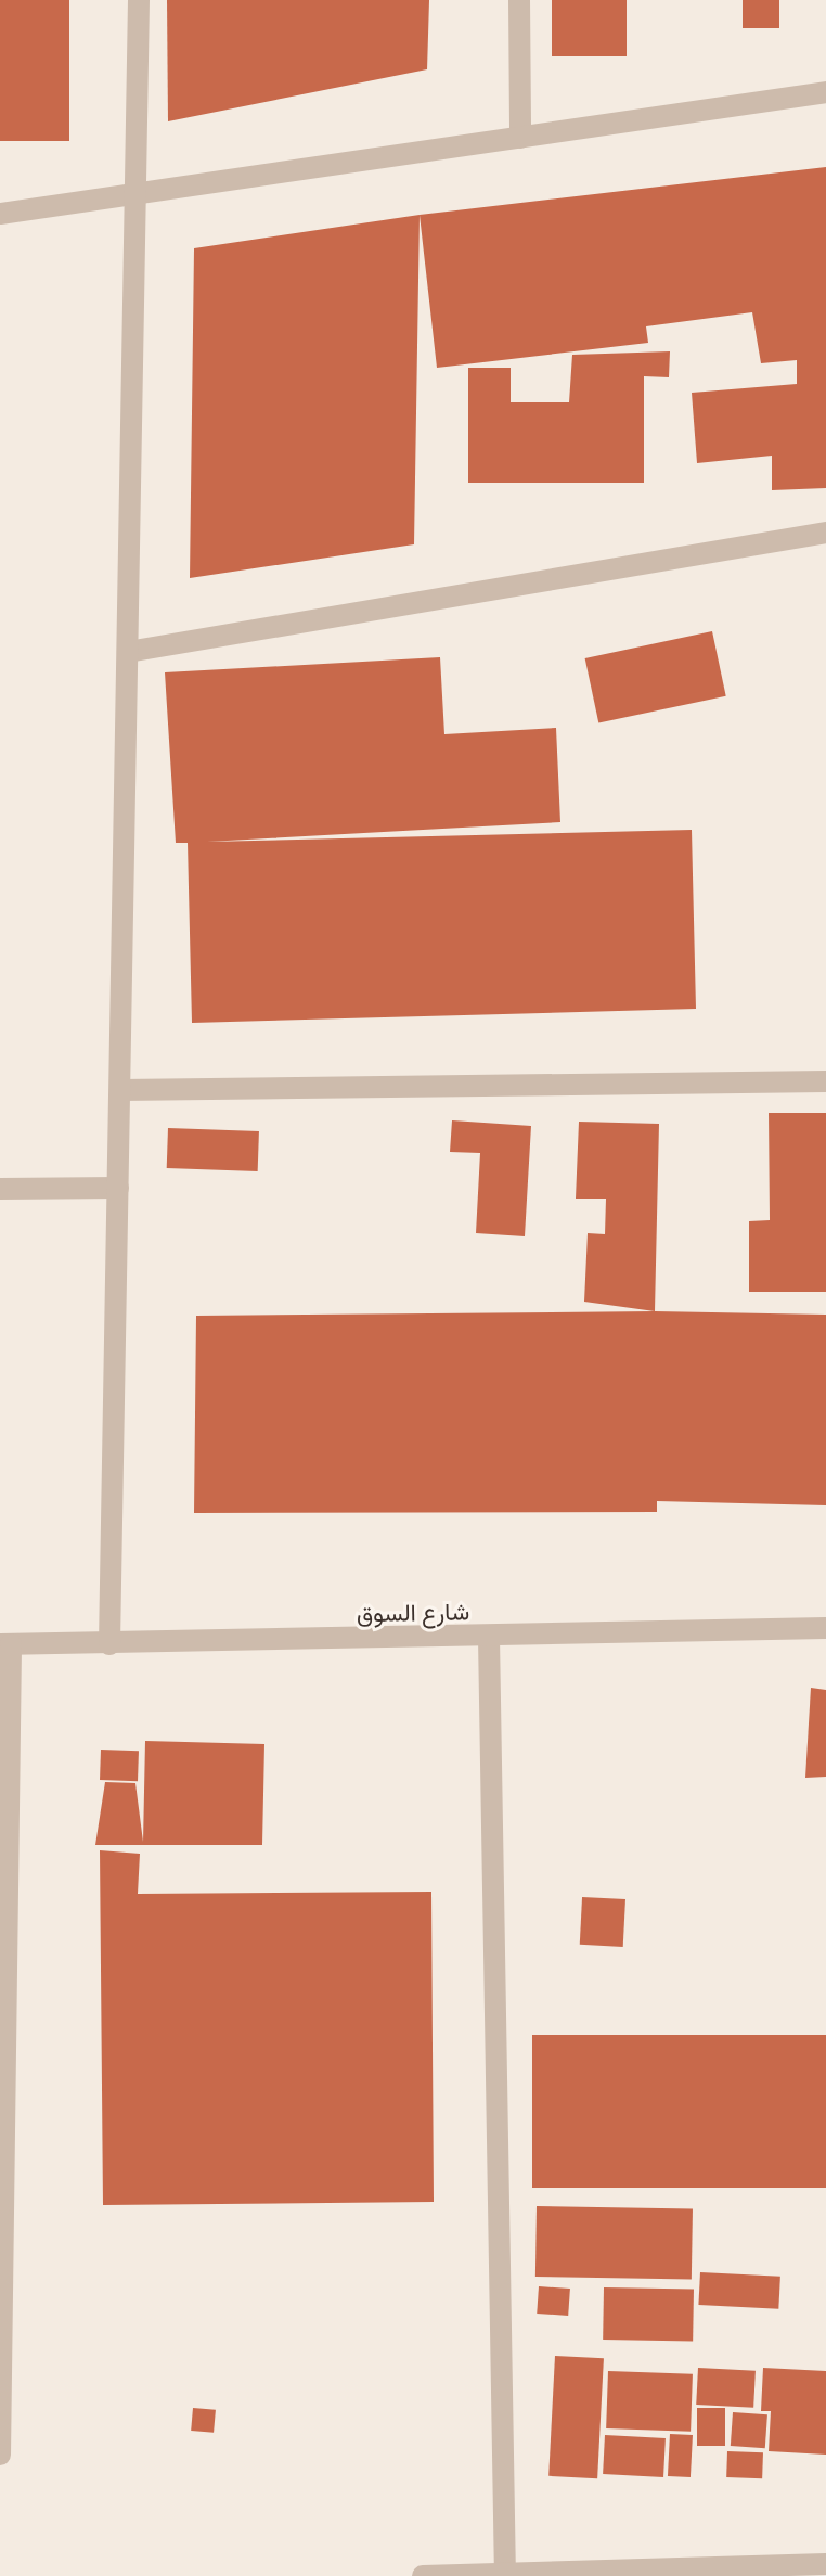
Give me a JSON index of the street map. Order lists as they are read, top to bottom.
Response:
{
  "streets": {
    "street": ["شارع السوق"]
  }
}
